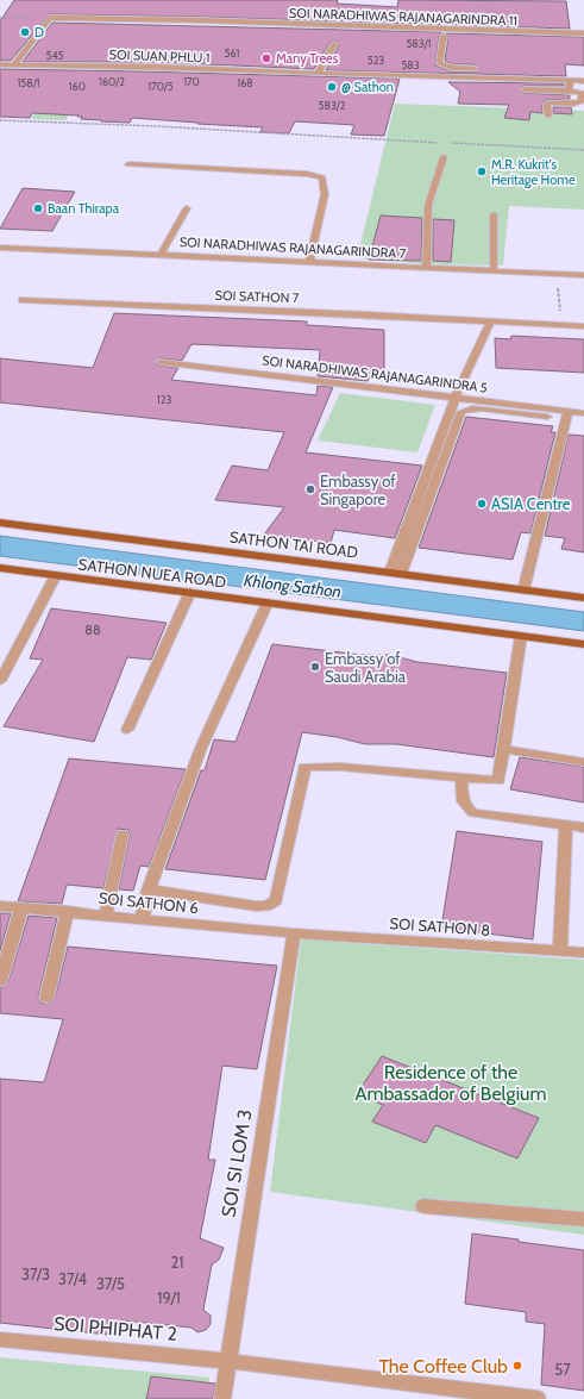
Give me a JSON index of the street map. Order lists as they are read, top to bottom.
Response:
{
  "streets": {
    "main road": ["SATHON TAI ROAD", "SATHON NUEA ROAD"],
    "street": [
      "SOI NARADHIWAS RAJANAGARINDRA 11",
      "SOI SUAN PHLU 1",
      "SOI NARADHIWAS RAJANAGARINDRA 7",
      "SOI SATHON 7",
      "SOI NARADHIWAS RAJANAGARINDRA 5",
      "SOI SATHON 6",
      "SOI SATHON 8",
      "SOI SI LOM 3",
      "SOI PHIPHAT 2"
    ]
  },
  "crossings": [
    ["SOI SATHON 6", "SOI SATHON 8"],
    ["SOI SATHON 6", "SOI SI LOM 3"],
    ["SOI SATHON 8", "SOI SI LOM 3"],
    ["SOI SI LOM 3", "SOI PHIPHAT 2"]
  ],
  "water": ["Khlong Sathon"],
  "parks": ["Residence of the Ambassador of Belgium"],
  "places": [
    "D",
    "Many Trees",
    "@ Sathon",
    "M.R. Kukrit's Heritage Home",
    "Baan Thirapa",
    "Embassy of Singapore",
    "ASIA Centre",
    "Embassy of Saudi Arabia",
    "The Coffee Club"
  ],
  "house_numbers": [
    "583/1",
    "561",
    "545",
    "523",
    "583",
    "160/2",
    "170",
    "158/1",
    "168",
    "160",
    "170/5",
    "583/2",
    "123",
    "88",
    "21",
    "37/3",
    "37/4",
    "37/5",
    "19/1",
    "57"
  ]
}
